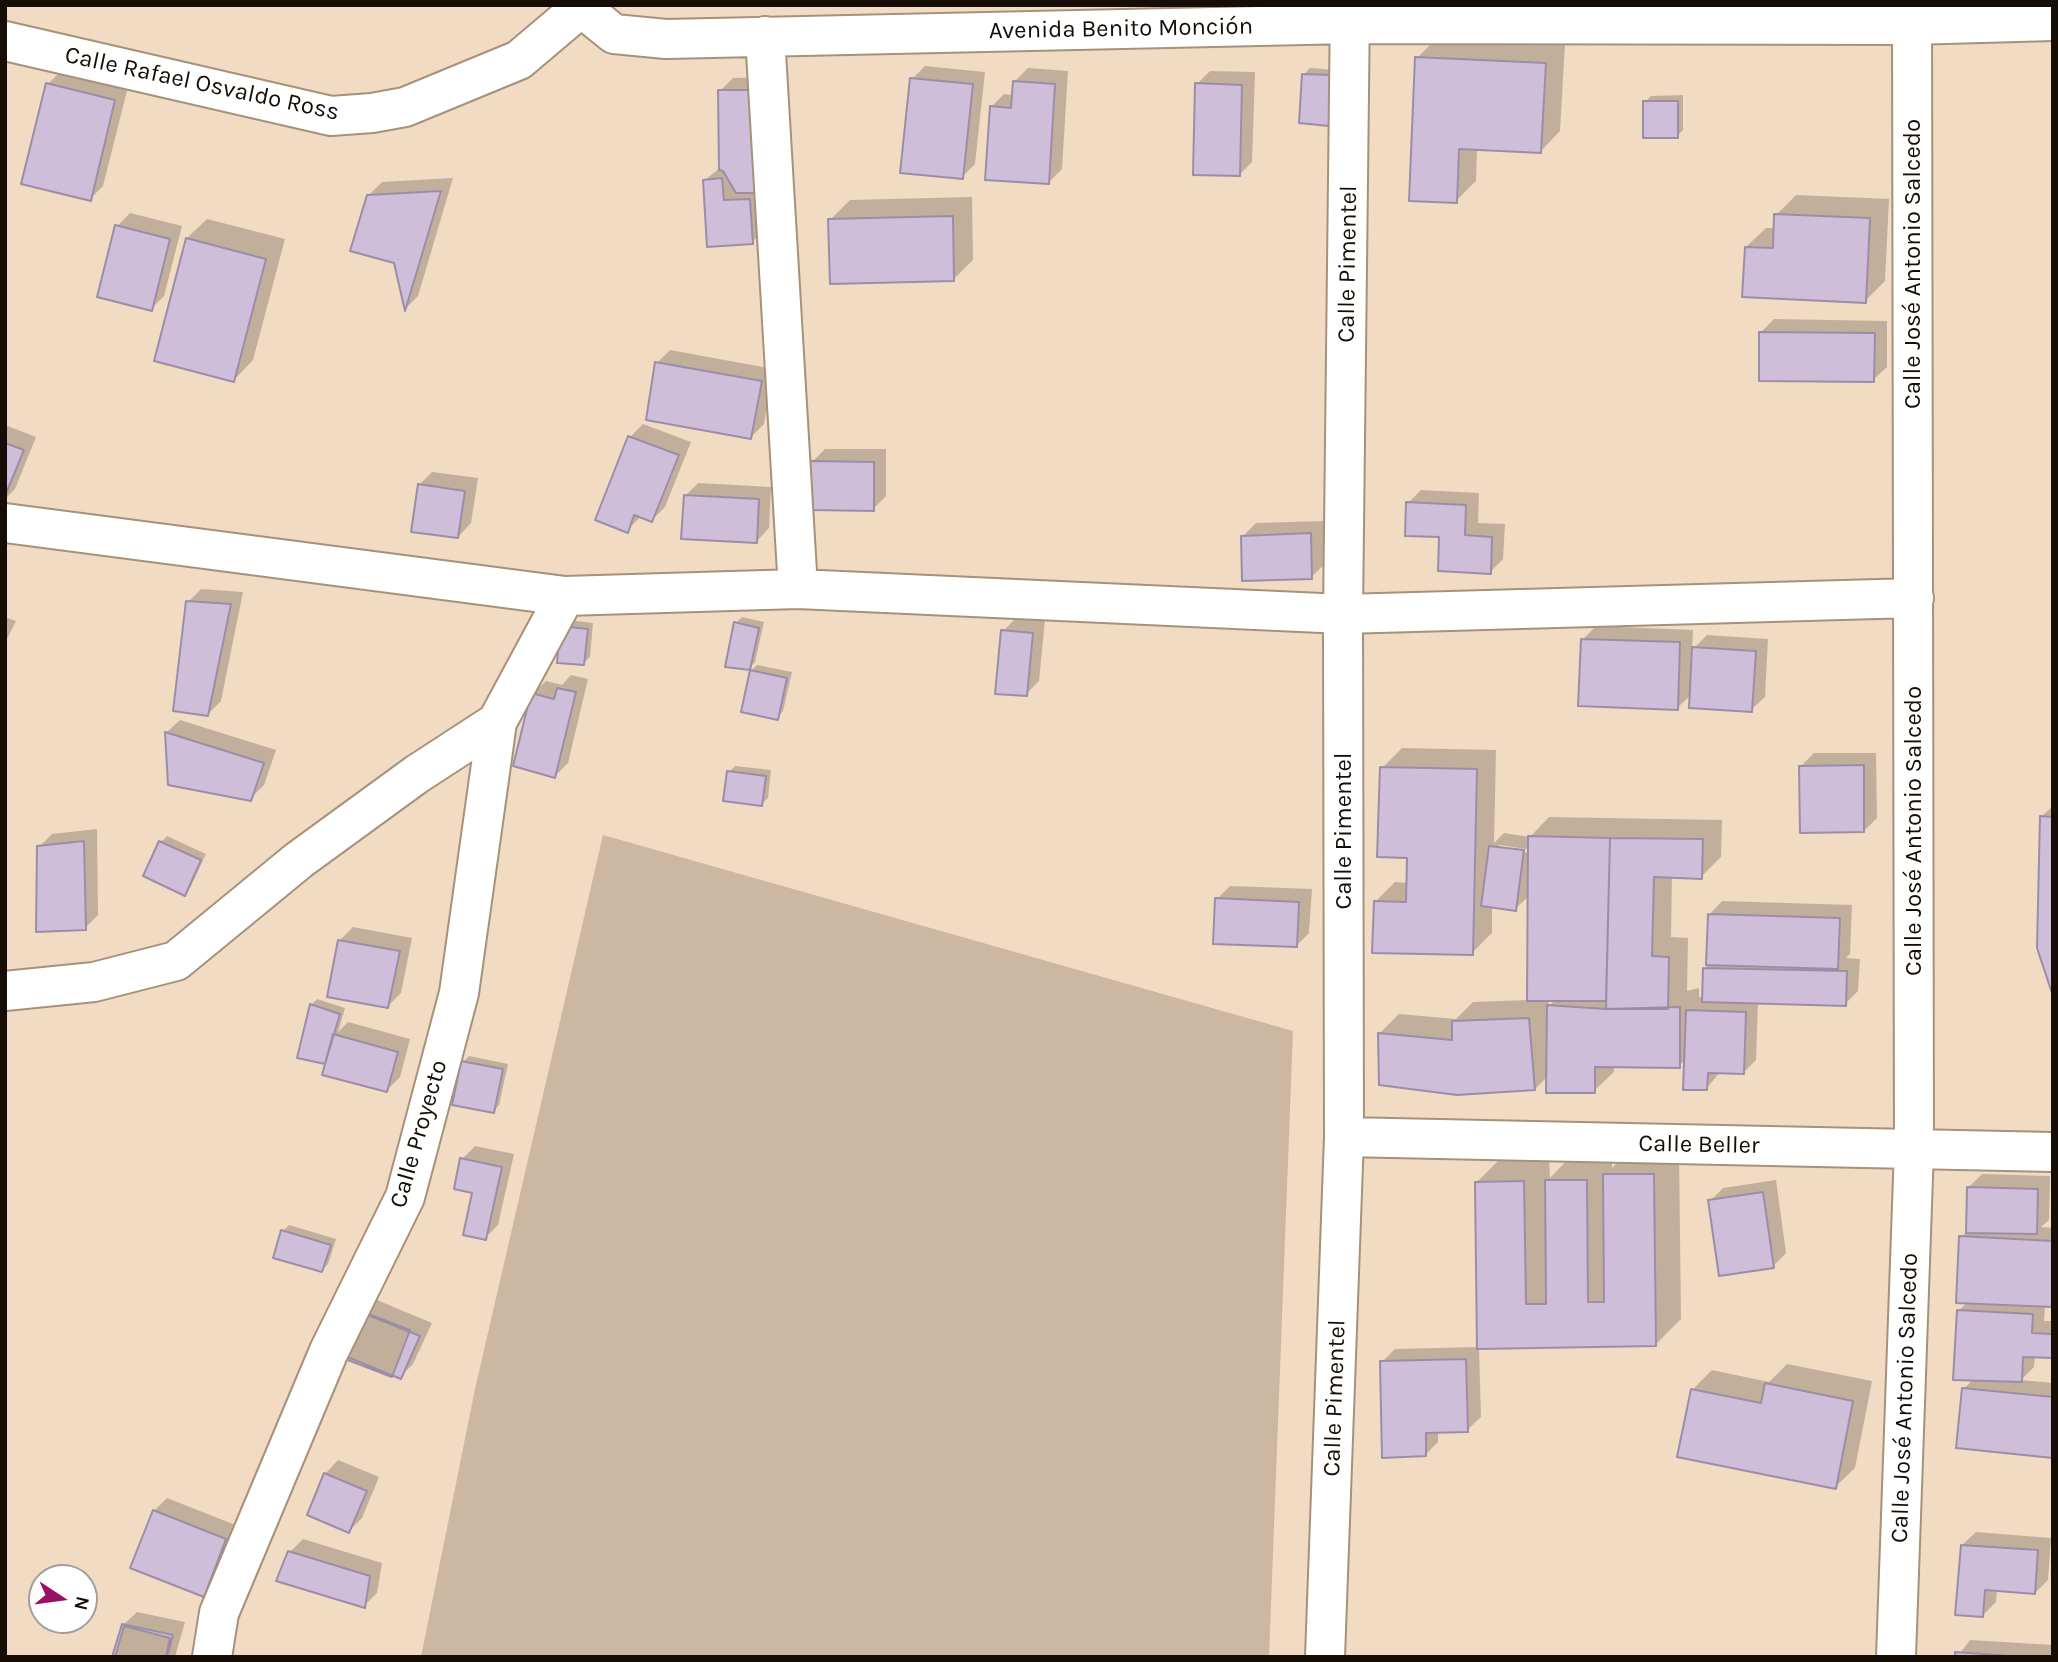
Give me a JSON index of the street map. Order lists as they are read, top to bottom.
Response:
{
  "streets": {
    "street": [
      "Avenida Benito Monción",
      "Calle Rafael Osvaldo Ross",
      "Calle Pimentel",
      "Calle José Antonio Salcedo",
      "Calle Proyecto",
      "Calle Beller"
    ]
  },
  "crossings": [
    ["Avenida Benito Monción", "Calle Rafael Osvaldo Ross"],
    ["Avenida Benito Monción", "Calle Pimentel"],
    ["Avenida Benito Monción", "Calle José Antonio Salcedo"],
    ["Calle Pimentel", "Calle Beller"],
    ["Calle José Antonio Salcedo", "Calle Beller"]
  ],
  "north": "right"
}
